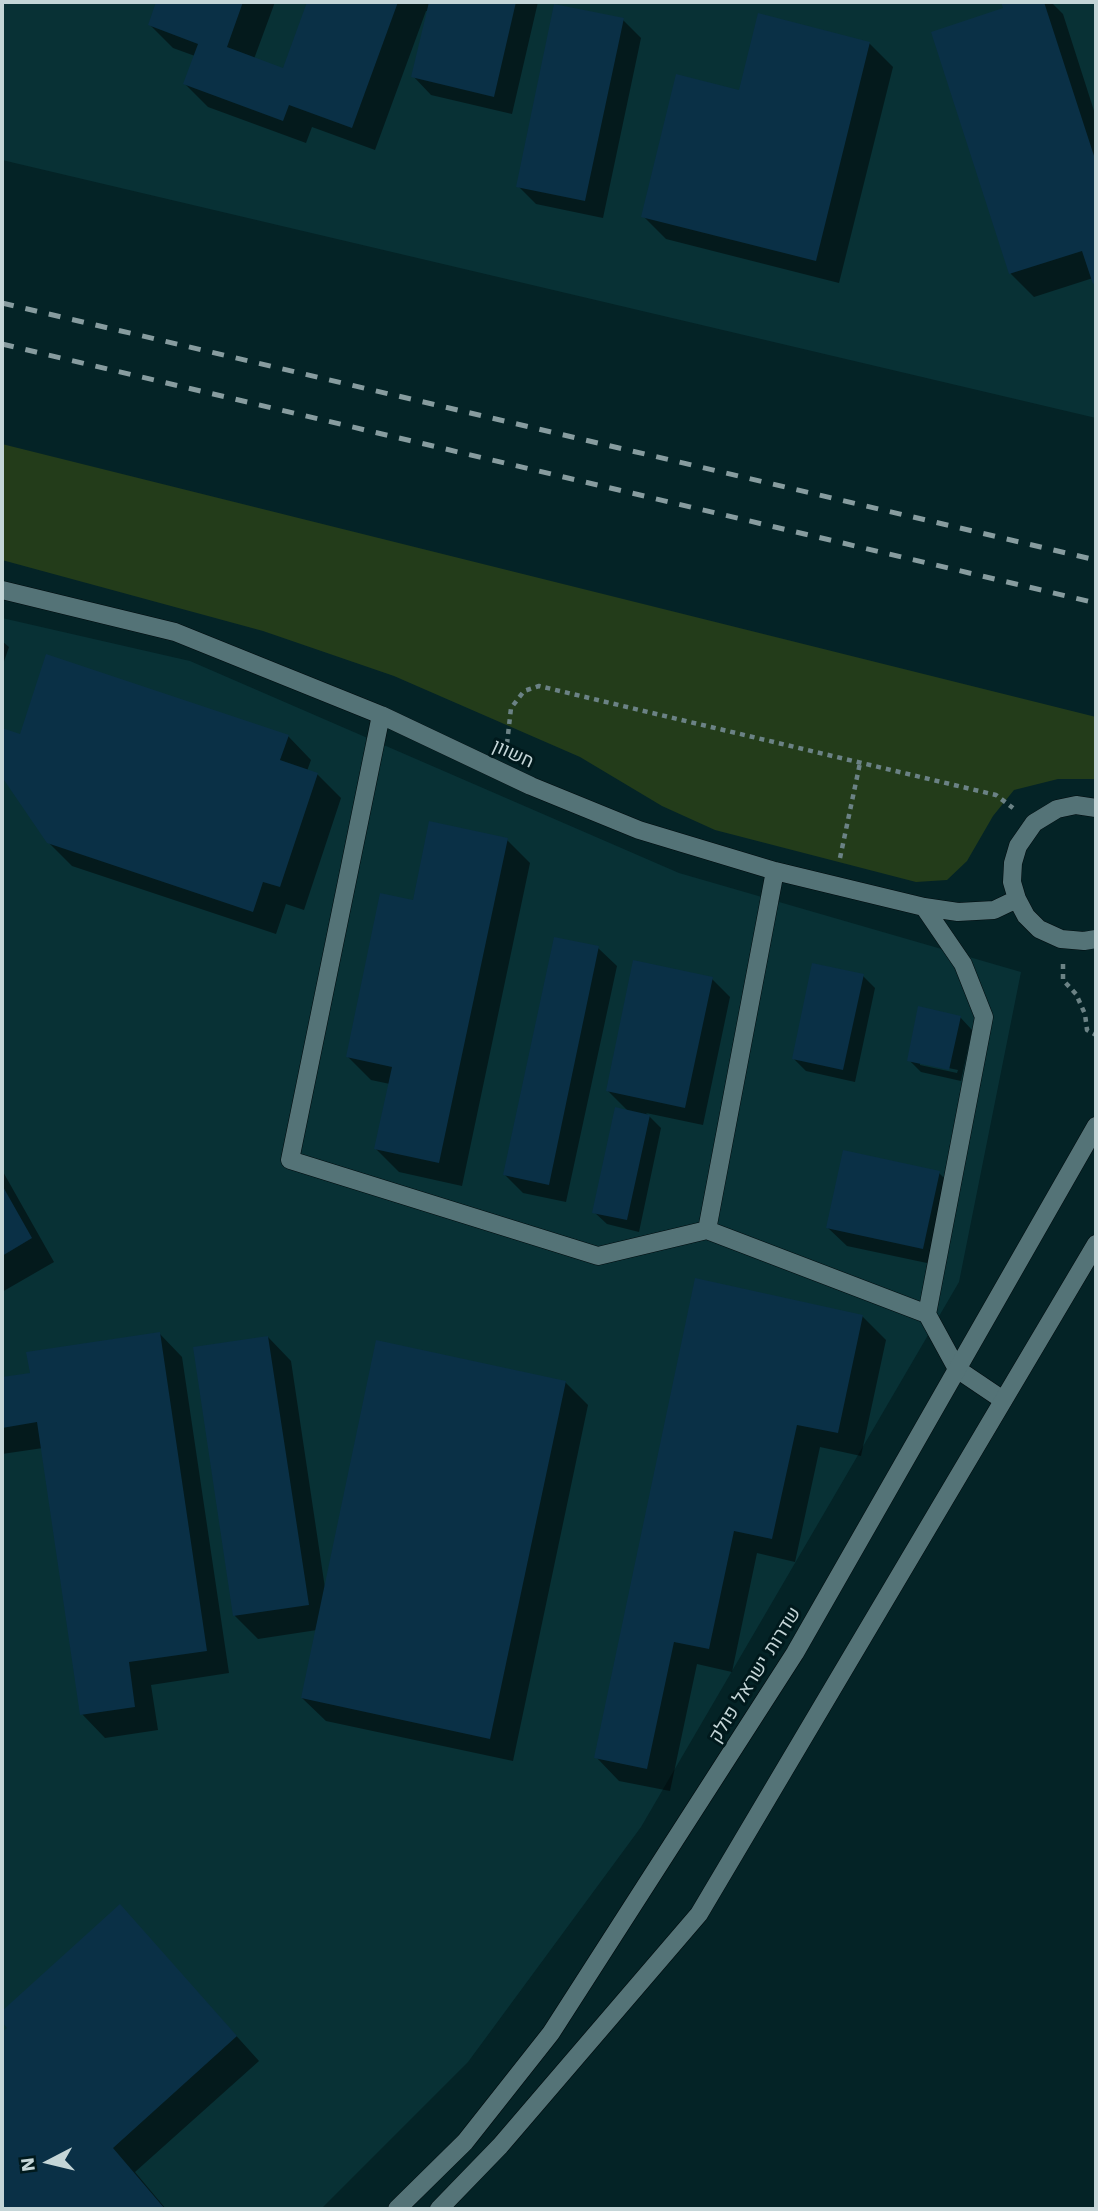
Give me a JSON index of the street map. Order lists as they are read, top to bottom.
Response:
{
  "streets": {
    "street": ["חשוון", "שדרות ישראל פולק"]
  },
  "north": "left"
}
